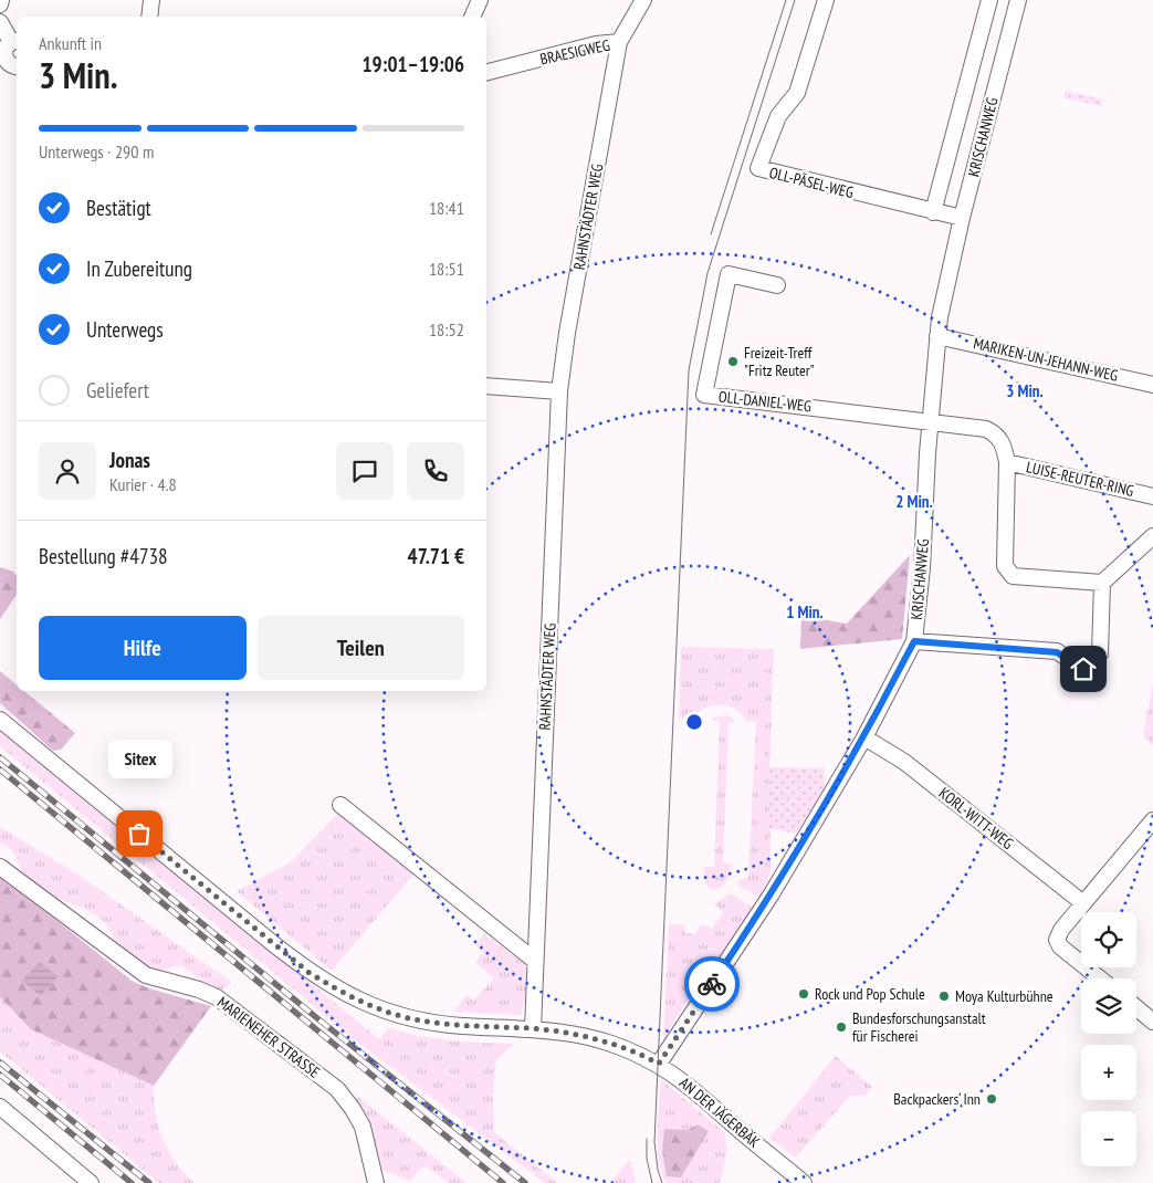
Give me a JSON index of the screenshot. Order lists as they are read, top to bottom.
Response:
{
  "streets": {
    "street": [
      "BRAESIGWEG",
      "KRISCHANWEG",
      "OLL-PÄSEL-WEG",
      "RAHNSTÄDTER WEG",
      "MARIKEN-UN-JEHANN-WEG",
      "OLL-DANIEL-WEG",
      "LUISE-REUTER-RING",
      "KORL-WITT-WEG",
      "MARIENEHER STRASSE",
      "AN DER JÄGERBÄK"
    ]
  },
  "crossings": [
    ["BRAESIGWEG", "RAHNSTÄDTER WEG"],
    ["KRISCHANWEG", "OLL-PÄSEL-WEG"],
    ["KRISCHANWEG", "MARIKEN-UN-JEHANN-WEG"],
    ["KRISCHANWEG", "OLL-DANIEL-WEG"],
    ["KRISCHANWEG", "LUISE-REUTER-RING"],
    ["KRISCHANWEG", "KORL-WITT-WEG"],
    ["KRISCHANWEG", "AN DER JÄGERBÄK"],
    ["RAHNSTÄDTER WEG", "AN DER JÄGERBÄK"],
    ["OLL-DANIEL-WEG", "LUISE-REUTER-RING"]
  ],
  "places": [
    "Freizeit-Treff \"Fritz Reuter\"",
    "Sitex",
    "Rock und Pop Schule",
    "Moya Kulturbühne",
    "Bundesforschungsanstalt für Fischerei",
    "Backpackers‘ Inn"
  ],
  "page": {
    "heading": ["3 Min.", "Ankunft in", "19:01–19:06"],
    "panel": [
      "Jonas",
      "Kurier · 4.8",
      "Bestellung #4738",
      "47.71 €"
    ],
    "bar": "Unterwegs · 290 m",
    "list": [
      ["Bestätigt", "18:41"],
      ["In Zubereitung", "18:51"],
      ["Unterwegs", "18:52"],
      "Geliefert"
    ],
    "buttons": ["Hilfe", "Teilen"],
    "bubble": "Sitex",
    "map_buttons": ["+", "−"]
  },
  "rings": ["3 Min.", "2 Min.", "1 Min."]
}
